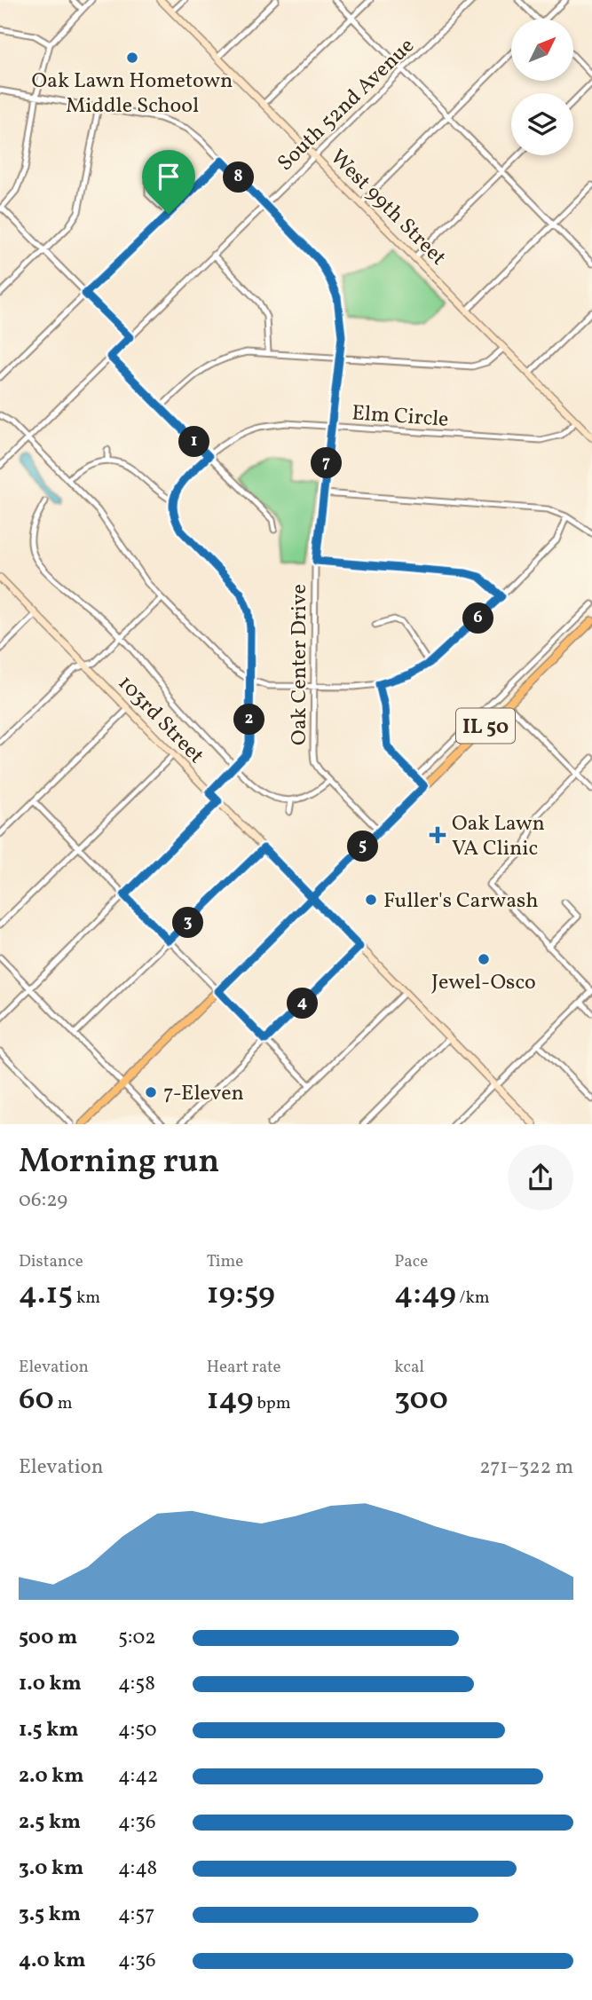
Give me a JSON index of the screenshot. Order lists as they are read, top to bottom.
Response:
{
  "streets": {
    "main road": ["West 99th Street", "103rd Street", "IL 50"],
    "street": ["South 52nd Avenue", "Elm Circle", "Oak Center Drive"]
  },
  "crossings": [
    ["South 52nd Avenue", "West 99th Street"],
    ["South 52nd Avenue", "Oak Center Drive"],
    ["West 99th Street", "Elm Circle"],
    ["Elm Circle", "Oak Center Drive"],
    ["Oak Center Drive", "IL 50"],
    ["103rd Street", "IL 50"]
  ],
  "places": {
    "other": [
      "Oak Lawn Hometown Middle School",
      "Fuller's Carwash",
      "Jewel-Osco",
      "7-Eleven"
    ],
    "health": ["Oak Lawn VA Clinic"]
  },
  "north": "top right",
  "page": {
    "pins": [
      "8",
      "1",
      "7",
      "6",
      "2",
      "5",
      "3",
      "4"
    ],
    "heading": ["Morning run", "06:29"],
    "stats": [
      ["Distance", "4.15 km"],
      ["Time", "19:59"],
      ["Pace", "4:49 /km"],
      ["Elevation", "60 m"],
      ["Heart rate", "149 bpm"],
      ["kcal", "300"]
    ],
    "chart": ["Elevation", "271–322 m"],
    "list": [
      {
        "name": "500 m",
        "note": "5:02"
      },
      {
        "name": "1.0 km",
        "note": "4:58"
      },
      {
        "name": "1.5 km",
        "note": "4:50"
      },
      {
        "name": "2.0 km",
        "note": "4:42"
      },
      {
        "name": "2.5 km",
        "note": "4:36"
      },
      {
        "name": "3.0 km",
        "note": "4:48"
      },
      {
        "name": "3.5 km",
        "note": "4:57"
      },
      {
        "name": "4.0 km",
        "note": "4:36"
      }
    ]
  }
}
